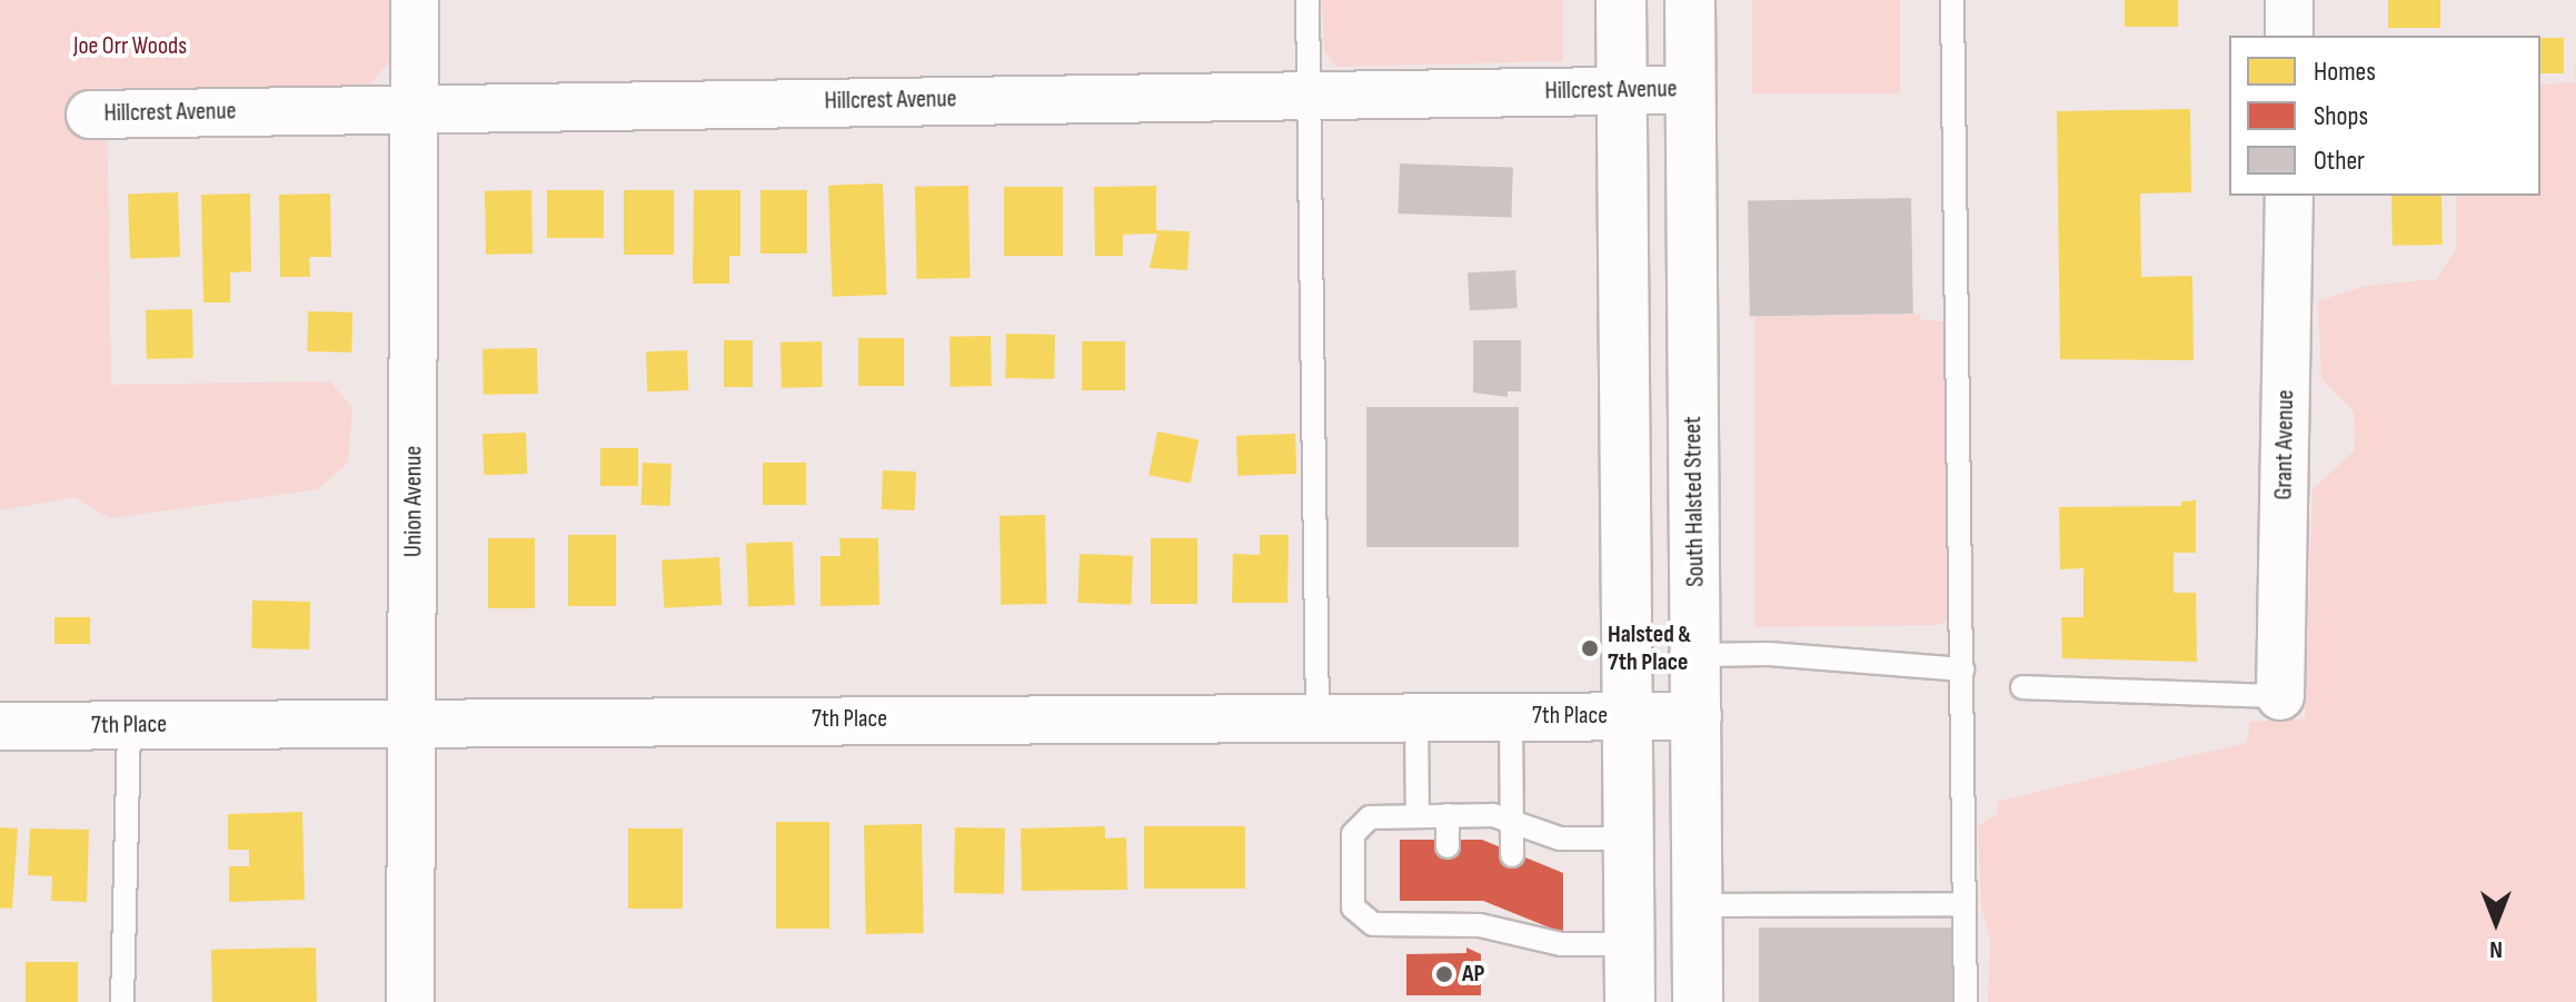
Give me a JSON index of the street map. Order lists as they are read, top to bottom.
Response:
{
  "streets": {
    "main road": ["South Halsted Street"],
    "street": [
      "Hillcrest Avenue",
      "Grant Avenue",
      "Union Avenue",
      "7th Place"
    ]
  },
  "crossings": [
    ["Hillcrest Avenue", "Union Avenue"],
    ["Hillcrest Avenue", "South Halsted Street"],
    ["Union Avenue", "7th Place"],
    ["South Halsted Street", "7th Place"]
  ],
  "parks": ["Joe Orr Woods"],
  "places": ["Halsted & 7th Place", "AP"],
  "legend": ["Homes", "Shops", "Other"],
  "north": "bottom"
}
